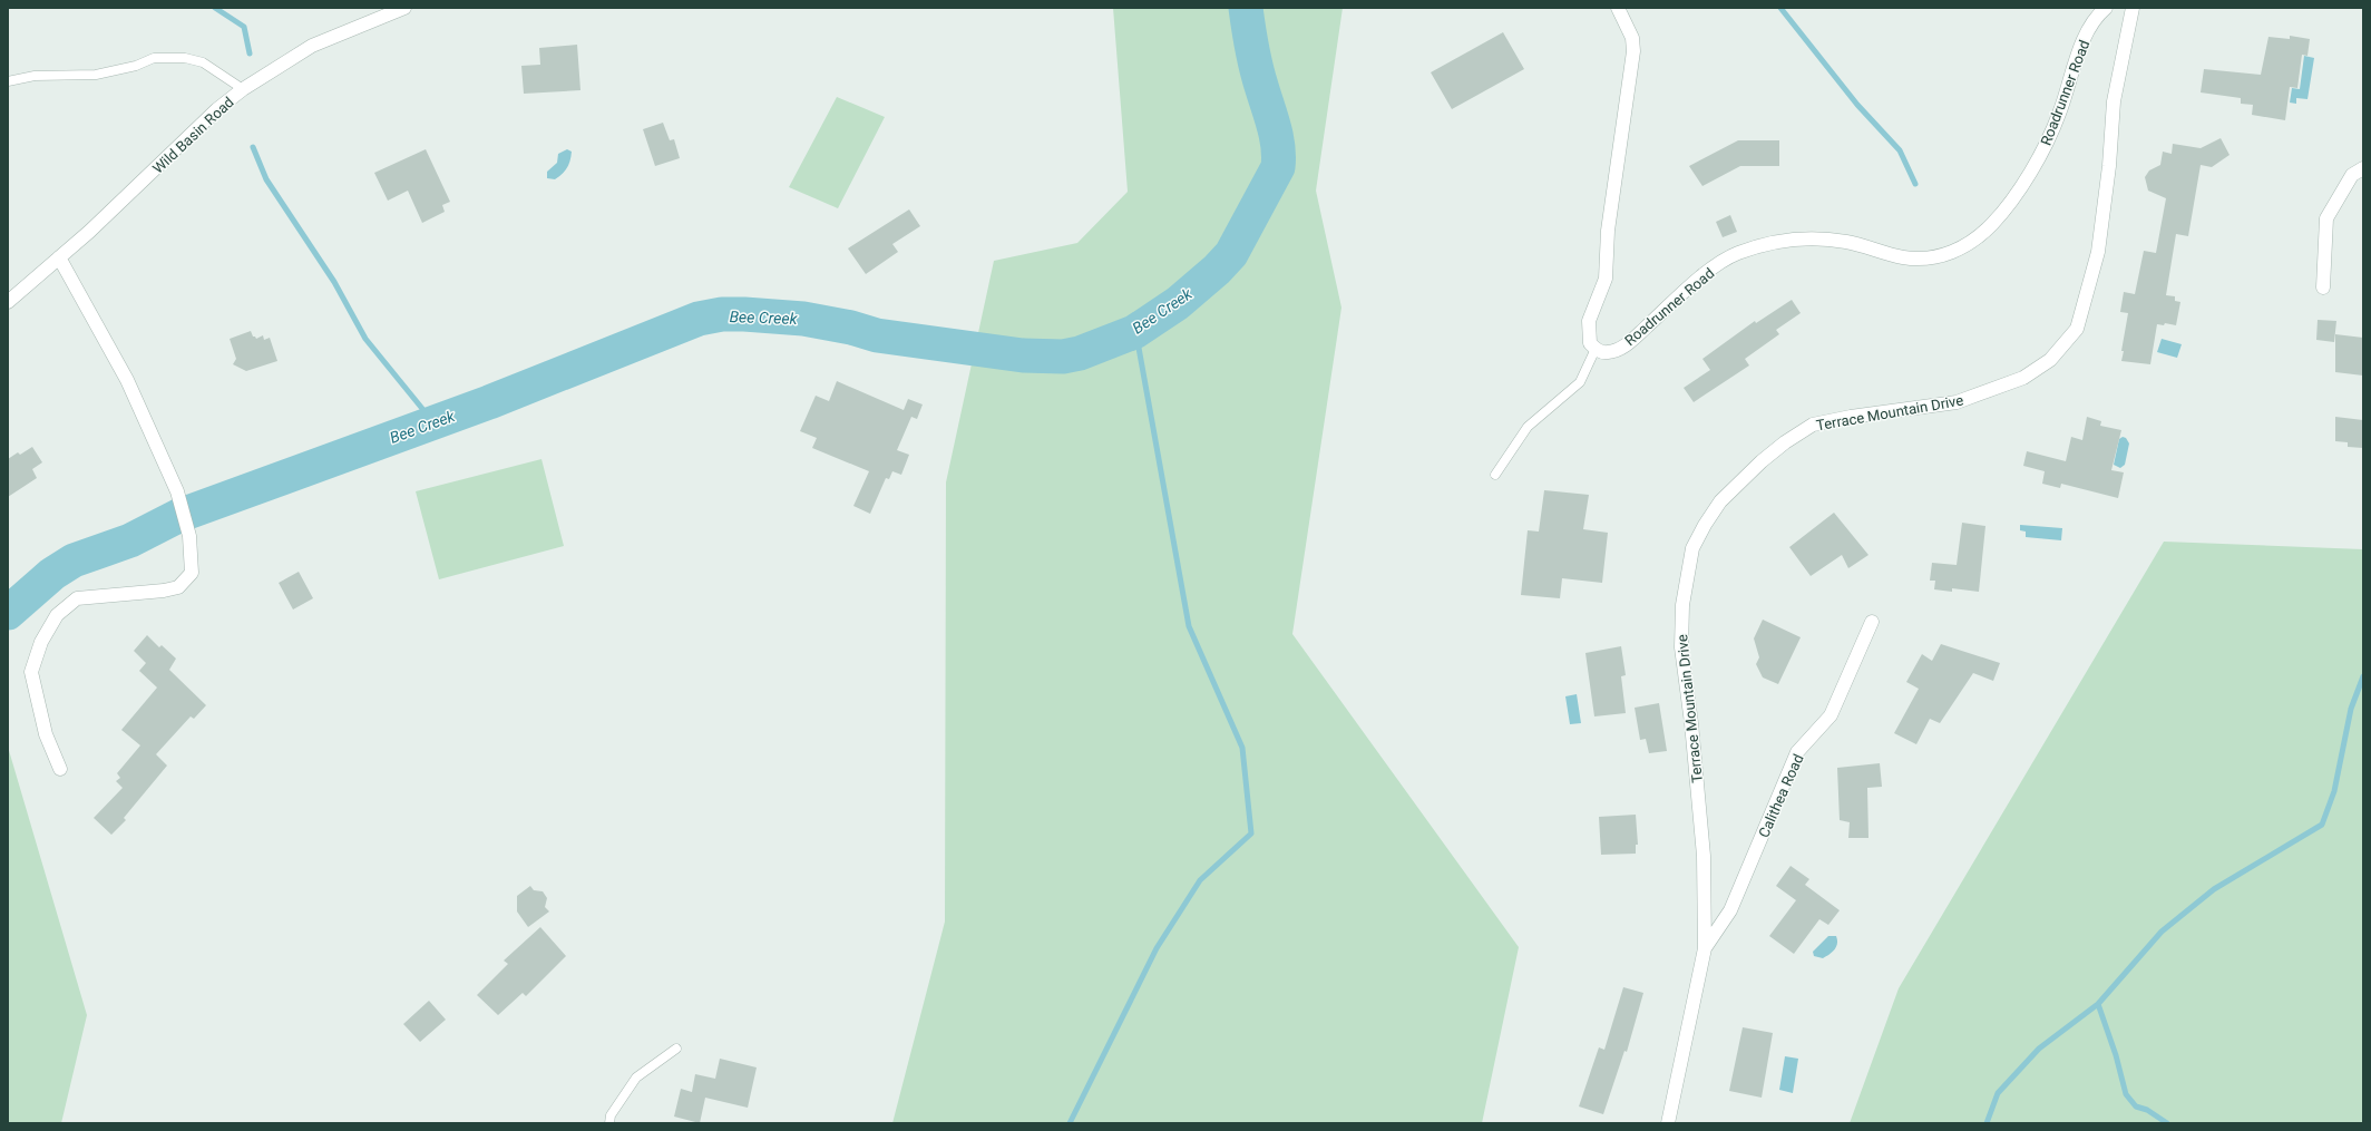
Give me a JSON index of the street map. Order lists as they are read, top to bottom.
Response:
{
  "streets": {
    "street": [
      "Roadrunner Road",
      "Wild Basin Road",
      "Terrace Mountain Drive",
      "Calithea Road"
    ]
  },
  "crossings": [
    ["Terrace Mountain Drive", "Calithea Road"]
  ],
  "water": ["Bee Creek"]
}
